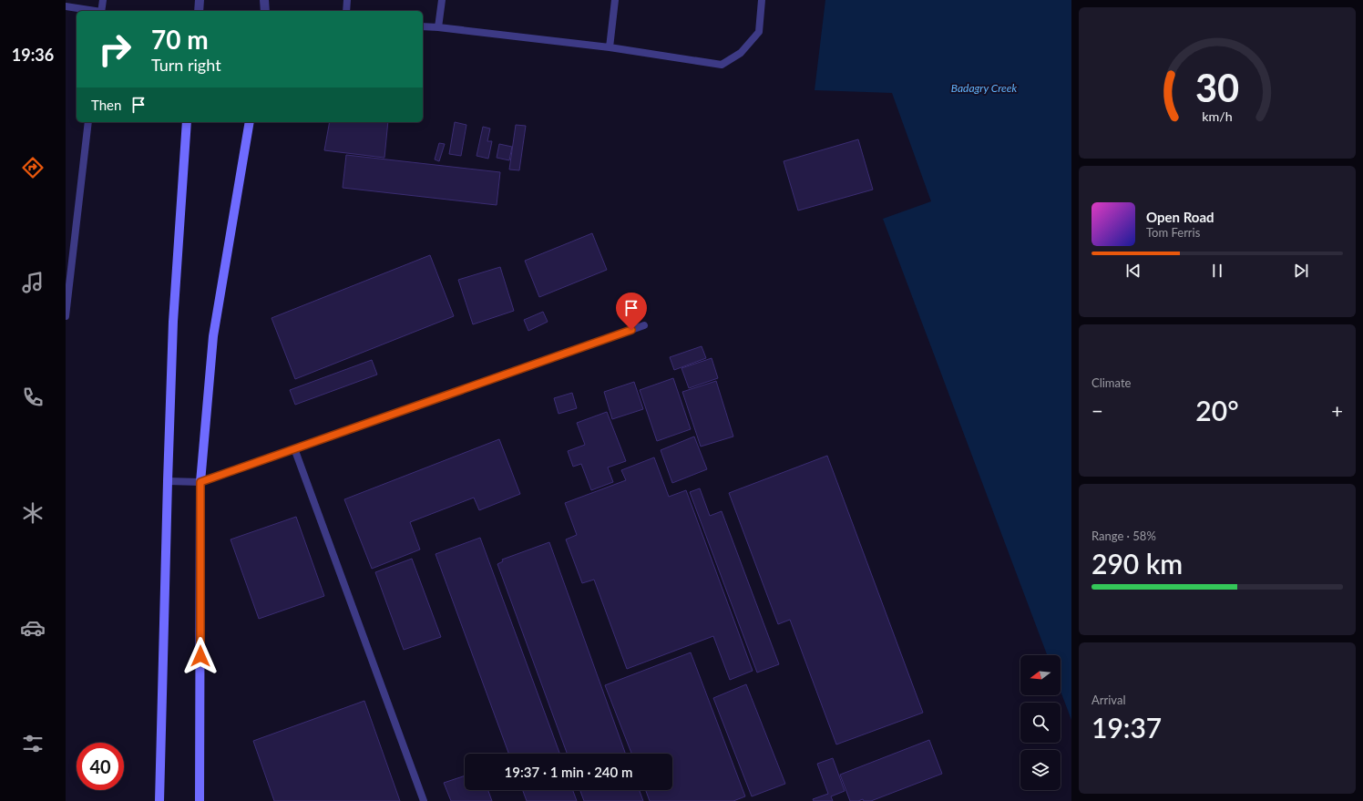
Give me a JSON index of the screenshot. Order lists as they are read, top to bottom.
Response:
{
  "water": ["Badagry Creek"],
  "north": "left",
  "page": {
    "tabs": "19:36",
    "turn": ["70 m", "Turn right"],
    "then": "Then",
    "song": ["Open Road", "Tom Ferris"],
    "tile": [
      "Climate",
      ["Range · 58%", "290 km"],
      ["Arrival", "19:37"]
    ],
    "heat": ["−", "20°", "+"],
    "limit": "40",
    "trip": "19:37 · 1 min · 240 m",
    "gauge": ["30", "km/h"]
  }
}
